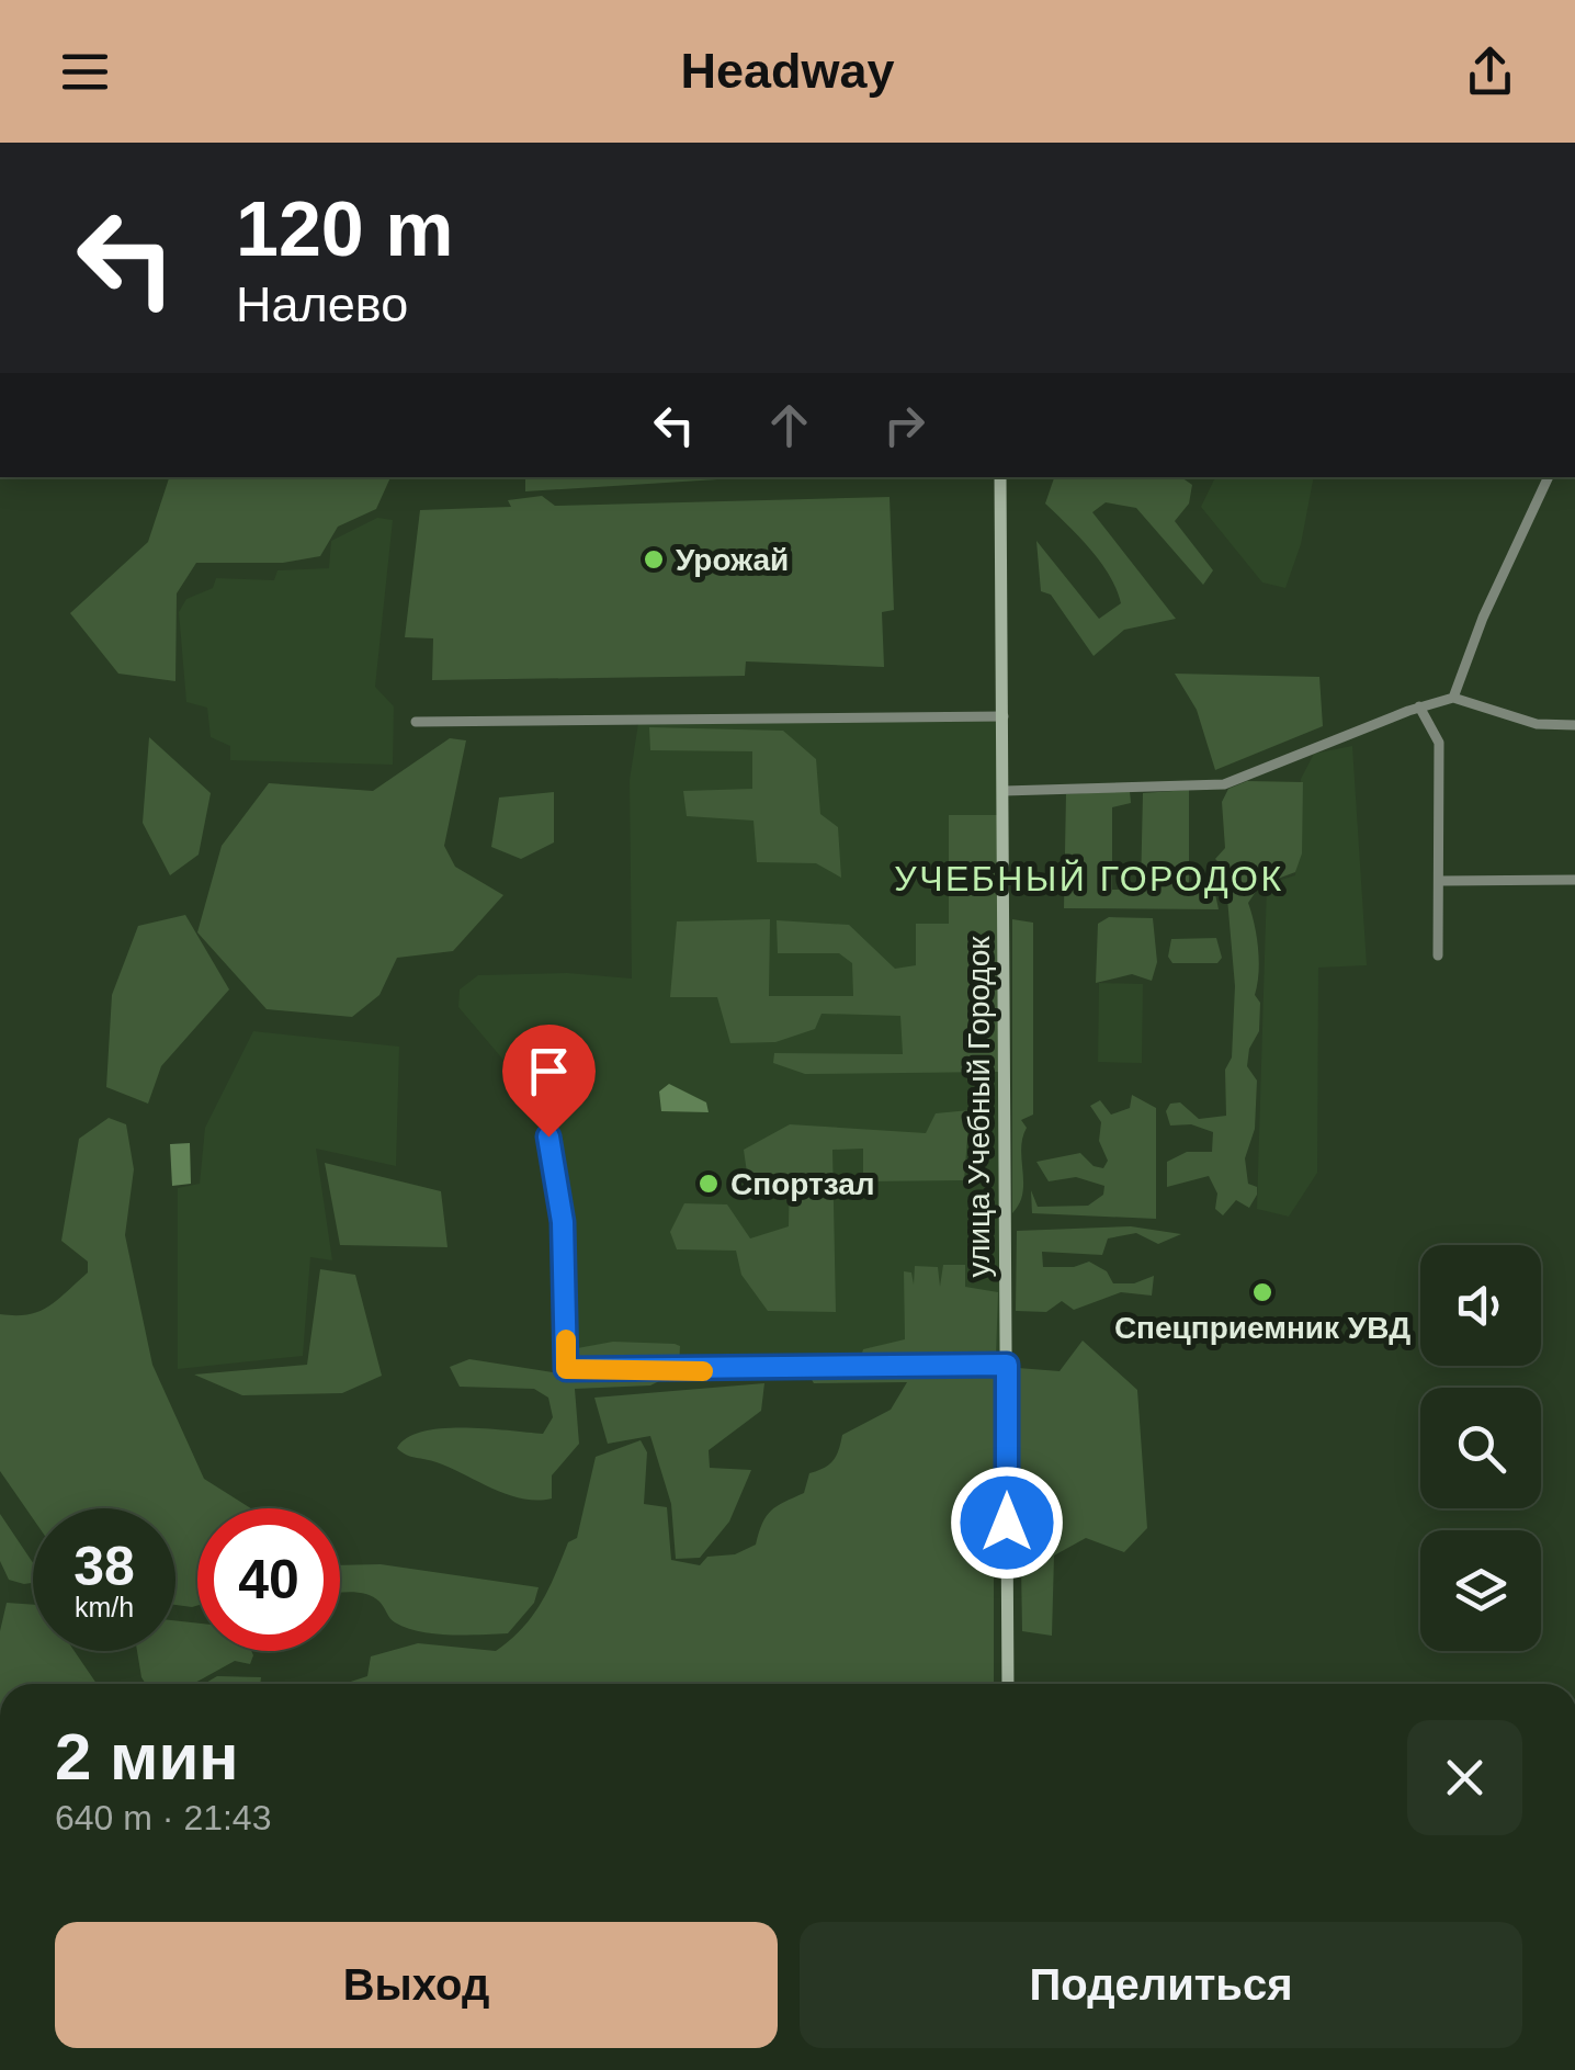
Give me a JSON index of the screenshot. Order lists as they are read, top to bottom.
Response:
{
  "streets": {
    "street": ["улица Учебный Городок"]
  },
  "districts": ["УЧЕБНЫЙ ГОРОДОК"],
  "places": ["Урожай", "Спортзал", "Спецприемник УВД"],
  "page": {
    "header": "Headway",
    "turn": ["120 m", "Налево"],
    "speed": "38 km/h",
    "limit": "40",
    "heading": ["2 мин", "640 m · 21:43"],
    "buttons": ["Выход", "Поделиться"]
  }
}
